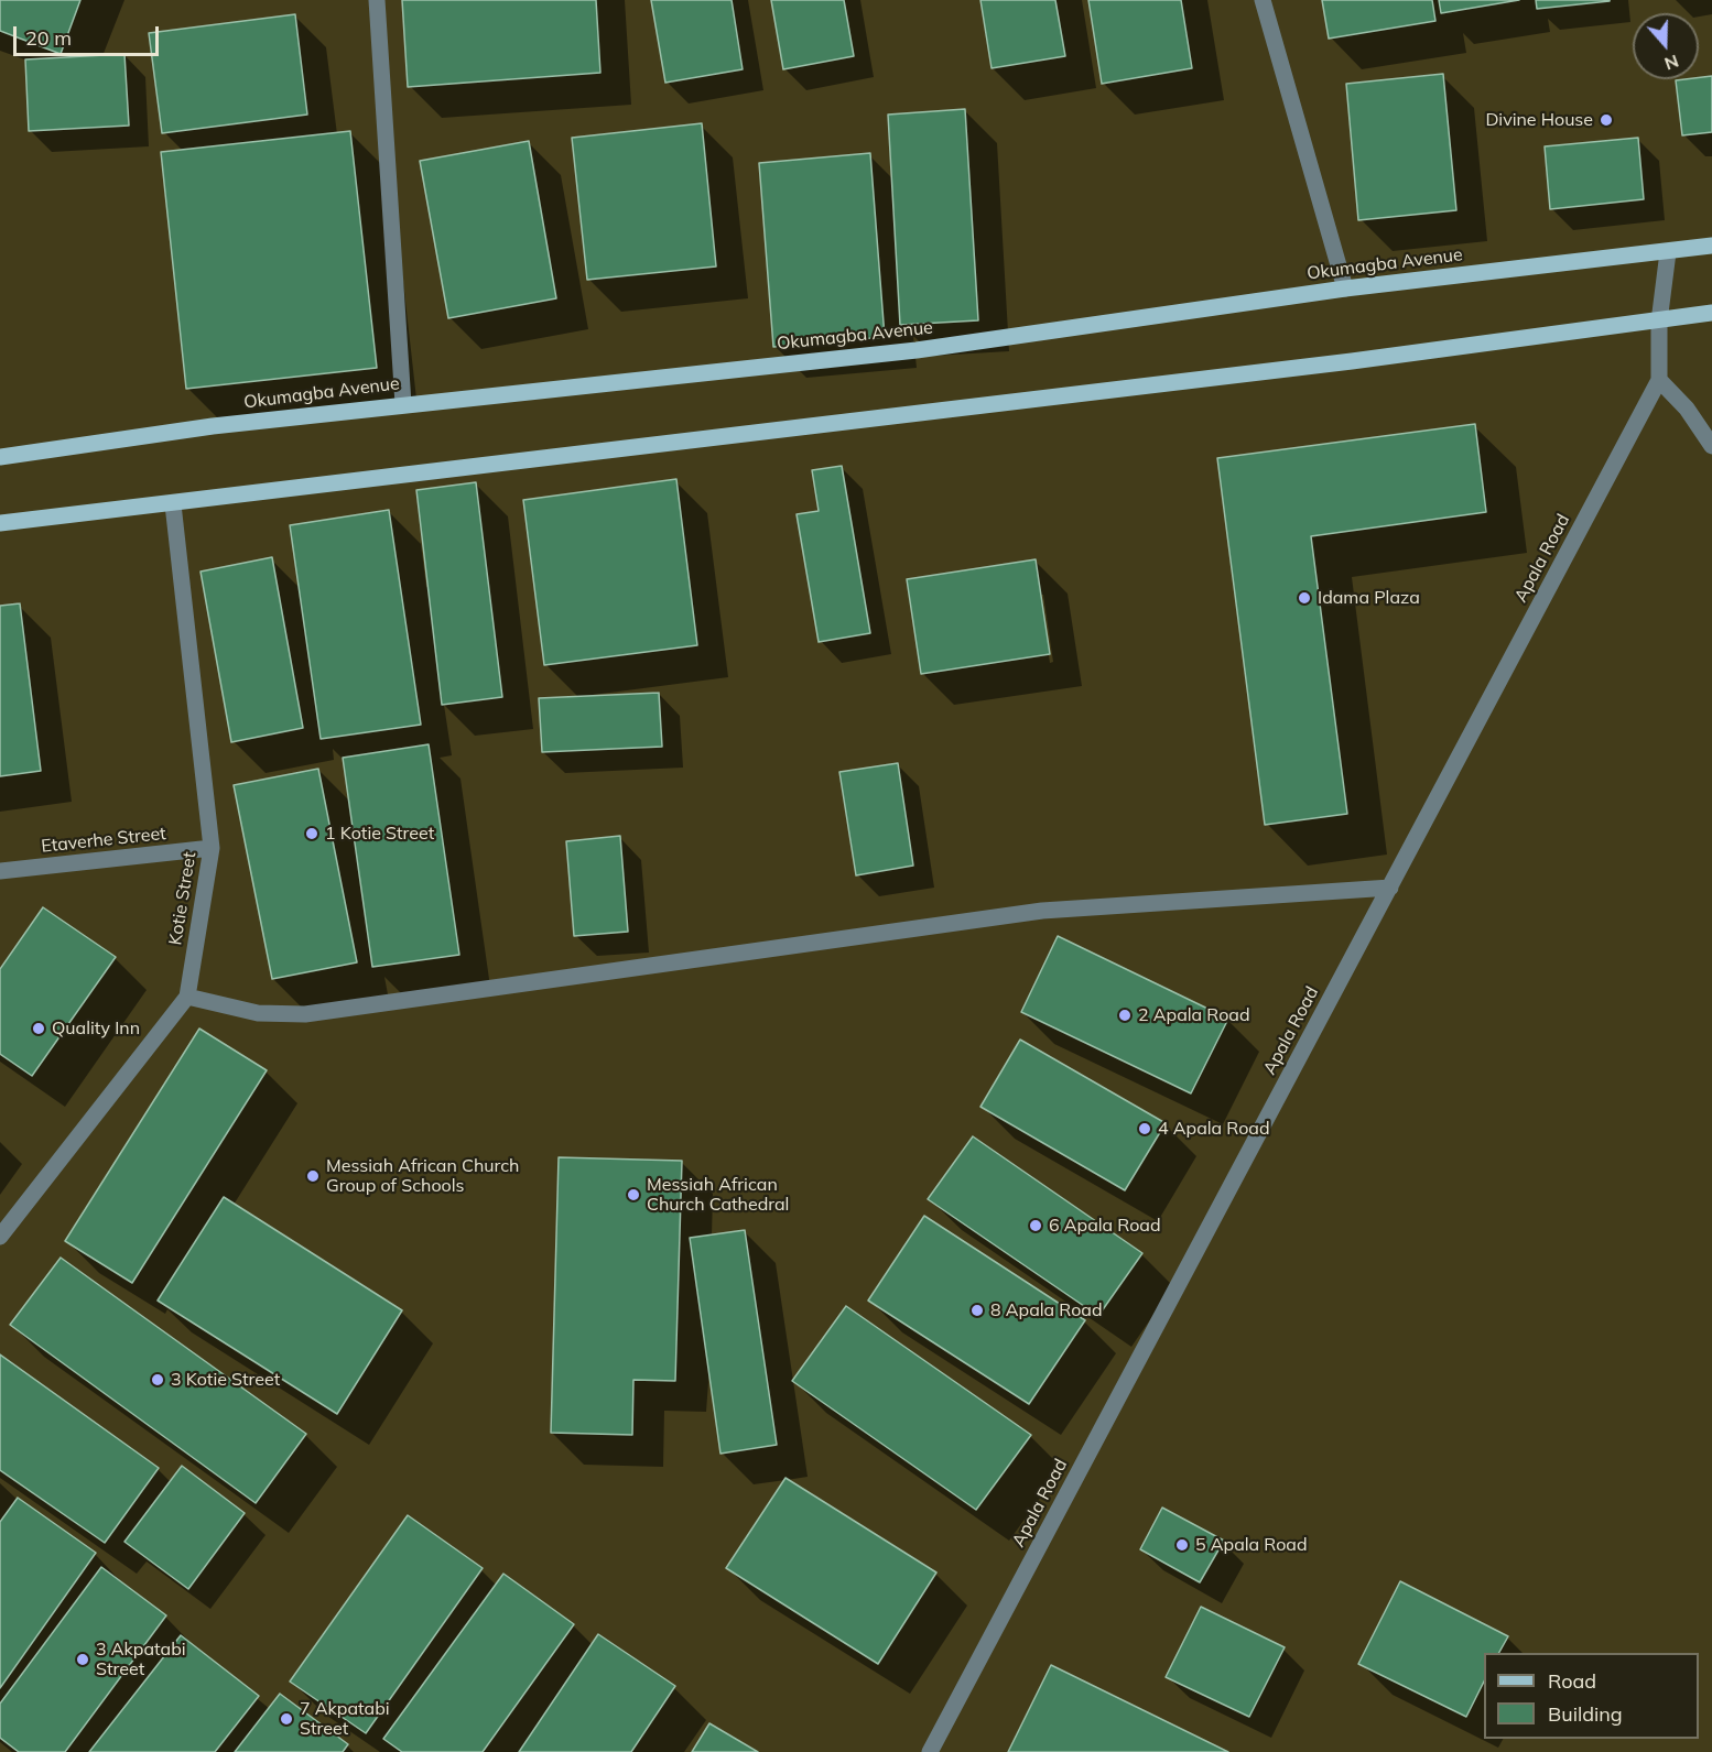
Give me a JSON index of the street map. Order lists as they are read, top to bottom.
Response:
{
  "streets": {
    "main road": ["Okumagba Avenue"],
    "street": ["Apala Road", "Etaverhe Street", "Kotie Street"]
  },
  "crossings": [
    ["Okumagba Avenue", "Apala Road"],
    ["Etaverhe Street", "Kotie Street"]
  ],
  "places": [
    "Divine House",
    "Idama Plaza",
    "1 Kotie Street",
    "2 Apala Road",
    "Quality Inn",
    "4 Apala Road",
    "Messiah African Church Group of Schools",
    "Messiah African Church Cathedral",
    "6 Apala Road",
    "8 Apala Road",
    "3 Kotie Street",
    "5 Apala Road",
    "3 Akpatabi Street",
    "7 Akpatabi Street"
  ],
  "legend": ["Road", "Building"],
  "scale_bar": "20 m",
  "north": "bottom"
}
